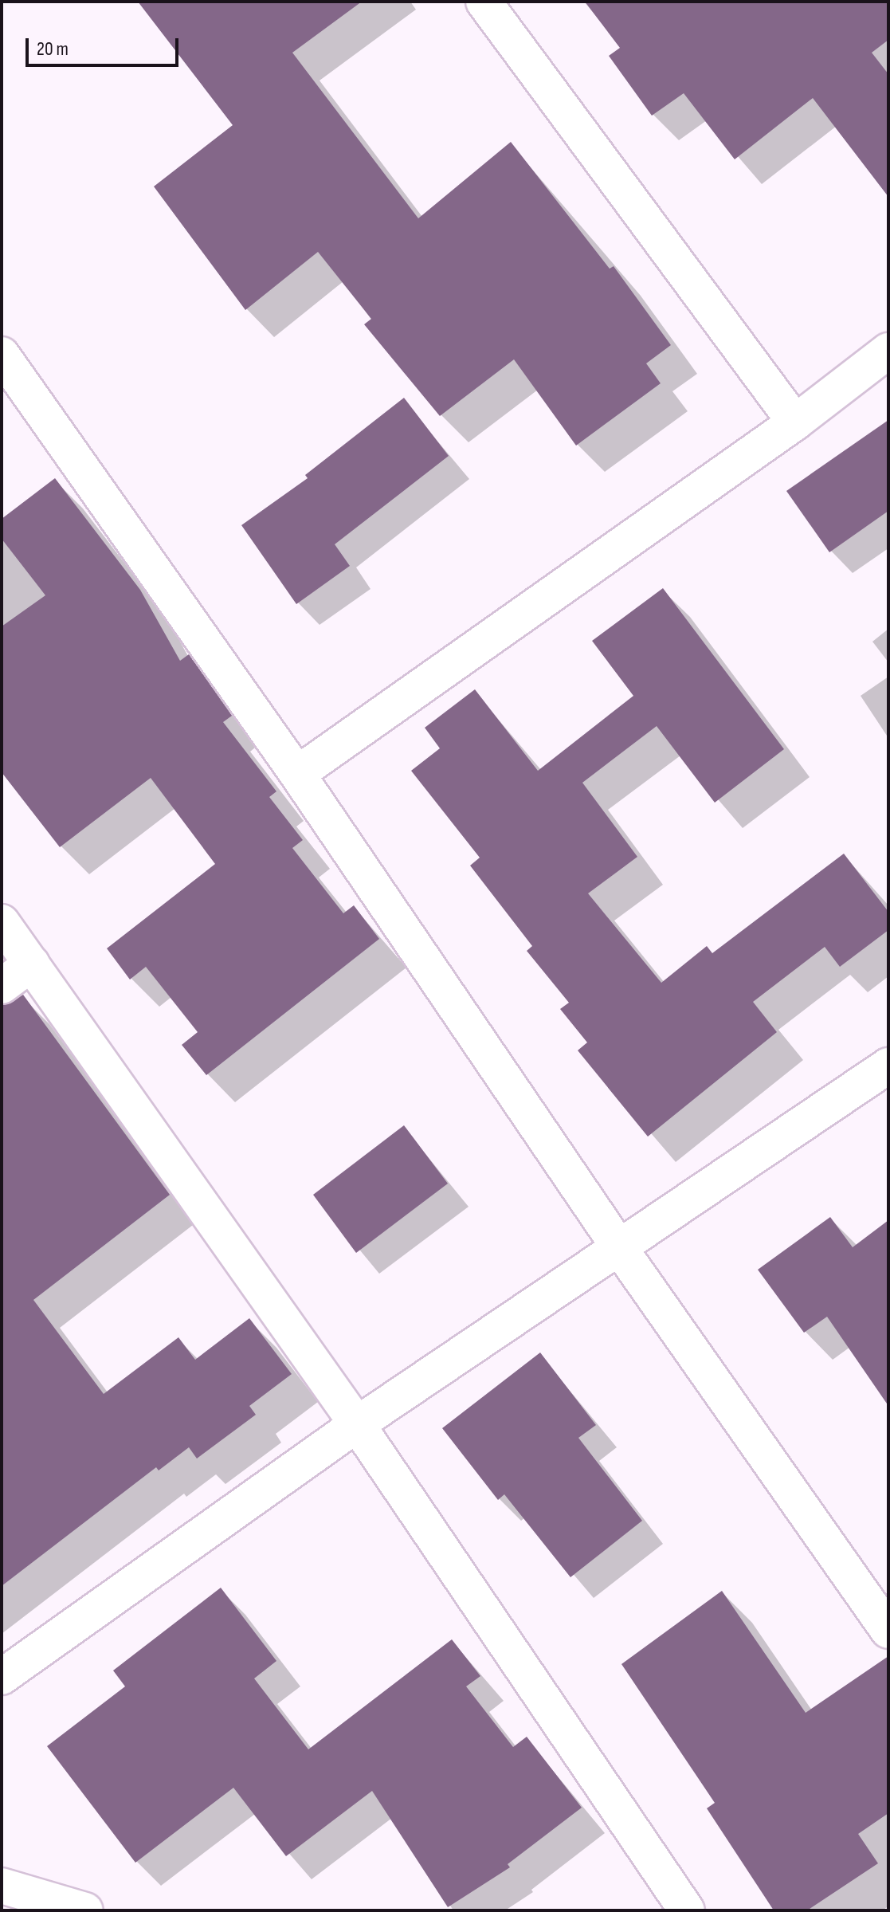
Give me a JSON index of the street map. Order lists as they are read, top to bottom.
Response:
{
  "scale_bar": "20 m"
}
